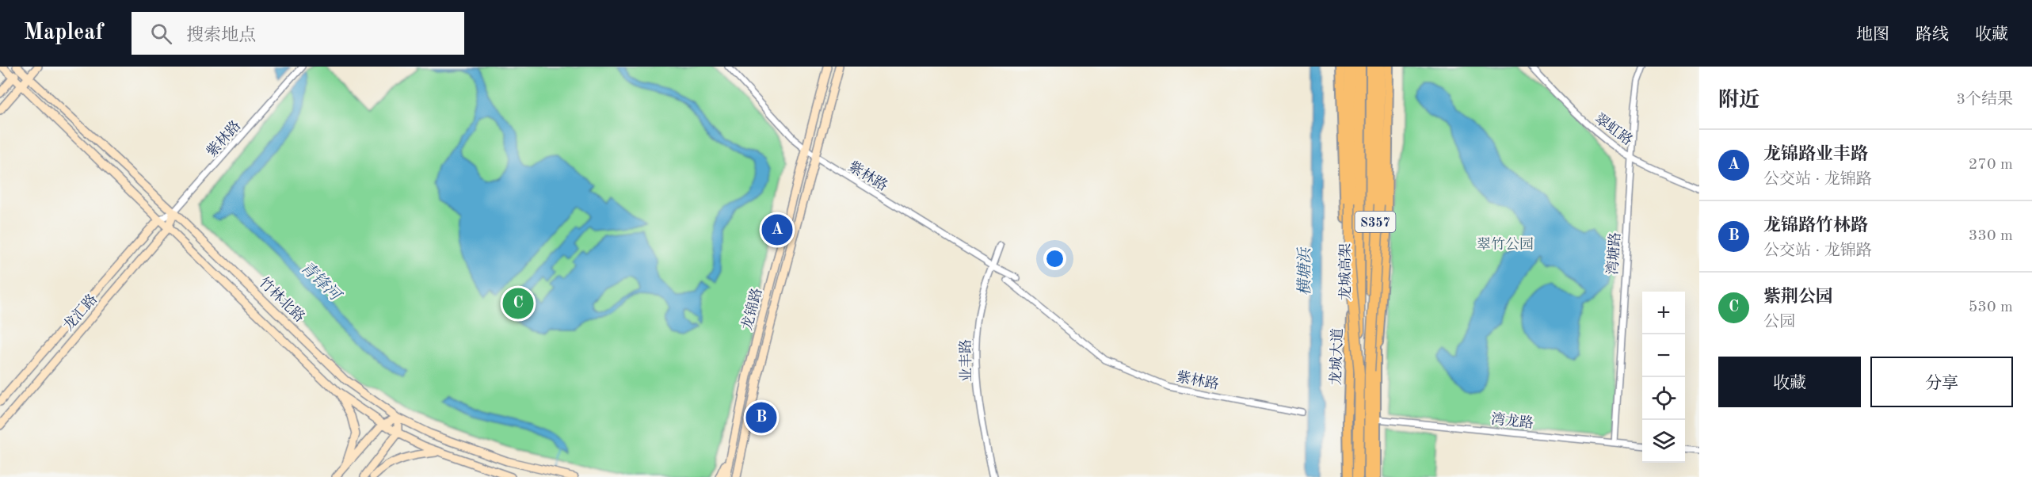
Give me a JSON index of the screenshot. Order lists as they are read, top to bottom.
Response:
{
  "streets": {
    "highway": ["龙城高架"],
    "main road": [
      "S357",
      "竹林北路",
      "龙锦路",
      "龙汇路",
      "龙城大道"
    ],
    "street": [
      "翠虹路",
      "紫林路",
      "湾塘路",
      "业丰路",
      "湾龙路"
    ]
  },
  "crossings": [
    ["翠虹路", "湾塘路"],
    ["紫林路", "竹林北路"],
    ["紫林路", "龙锦路"],
    ["紫林路", "龙汇路"],
    ["紫林路", "业丰路"],
    ["S357", "龙城高架"],
    ["S357", "湾龙路"],
    ["湾塘路", "湾龙路"],
    ["竹林北路", "龙汇路"]
  ],
  "water": ["横塘浜", "青锋河"],
  "parks": ["翠竹公园"],
  "page": {
    "header": "Mapleaf",
    "search": "搜索地点",
    "nav": ["地图", "路线", "收藏"],
    "heading": ["附近", "3个结果"],
    "list": [
      {
        "mark": "A",
        "name": "龙锦路业丰路",
        "note": "公交站 · 龙锦路",
        "value": "270 m"
      },
      {
        "mark": "B",
        "name": "龙锦路竹林路",
        "note": "公交站 · 龙锦路",
        "value": "330 m"
      },
      {
        "mark": "C",
        "name": "紫荆公园",
        "note": "公园",
        "value": "530 m"
      }
    ],
    "pins": ["A", "C", "B"],
    "map_buttons": ["+", "−"],
    "buttons": ["收藏", "分享"]
  }
}
